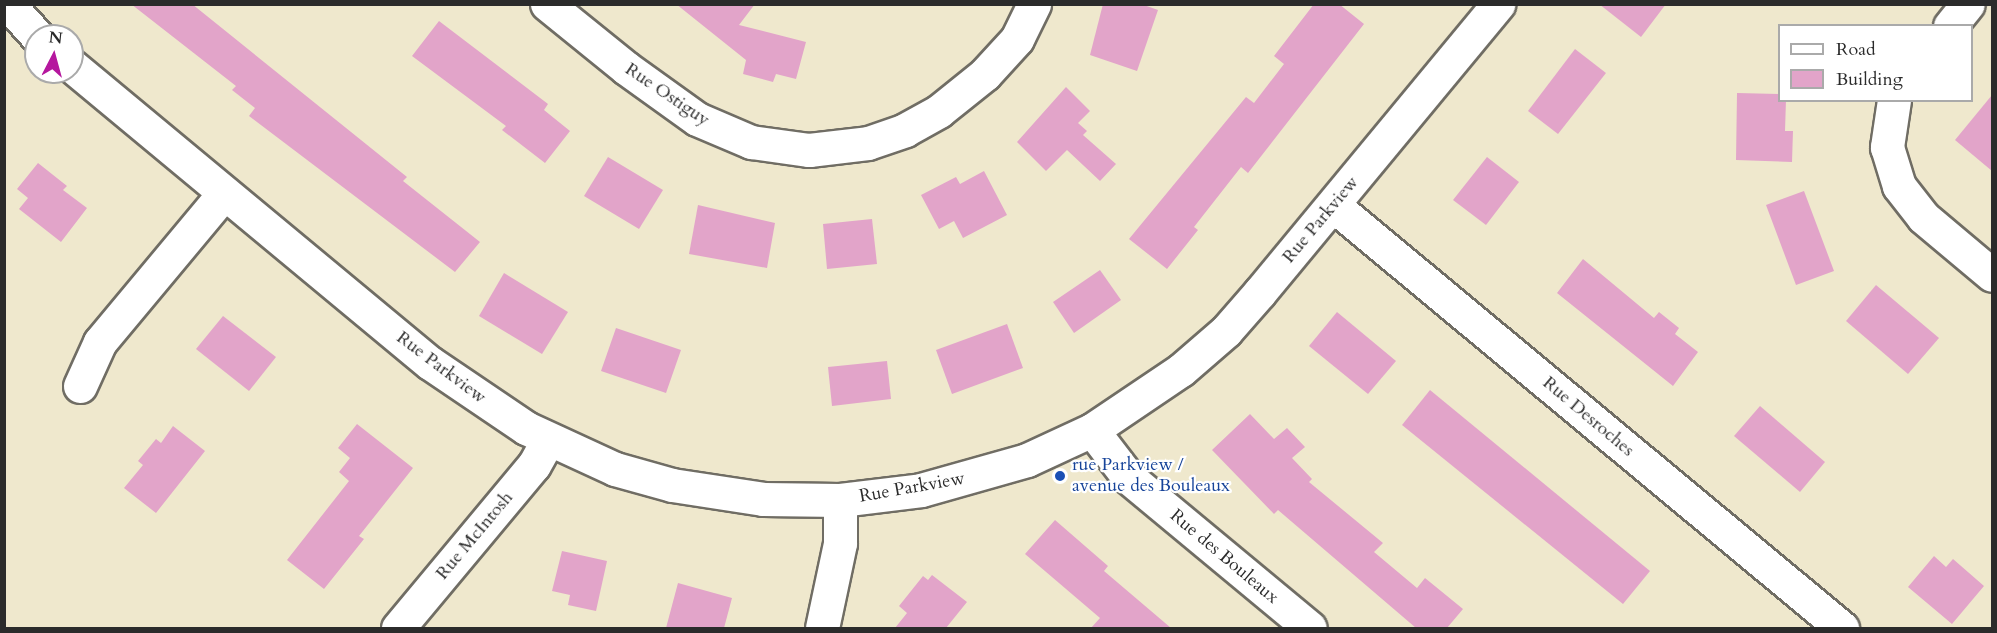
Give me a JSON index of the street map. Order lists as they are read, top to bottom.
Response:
{
  "streets": {
    "street": [
      "Rue Ostiguy",
      "Rue Parkview",
      "Rue Desroches",
      "Rue McIntosh",
      "Rue des Bouleaux"
    ]
  },
  "crossings": [
    ["Rue Parkview", "Rue Desroches"],
    ["Rue Parkview", "Rue McIntosh"],
    ["Rue Parkview", "Rue des Bouleaux"]
  ],
  "places": ["rue Parkview / avenue des Bouleaux"],
  "legend": ["Road", "Building"],
  "north": "top"
}
